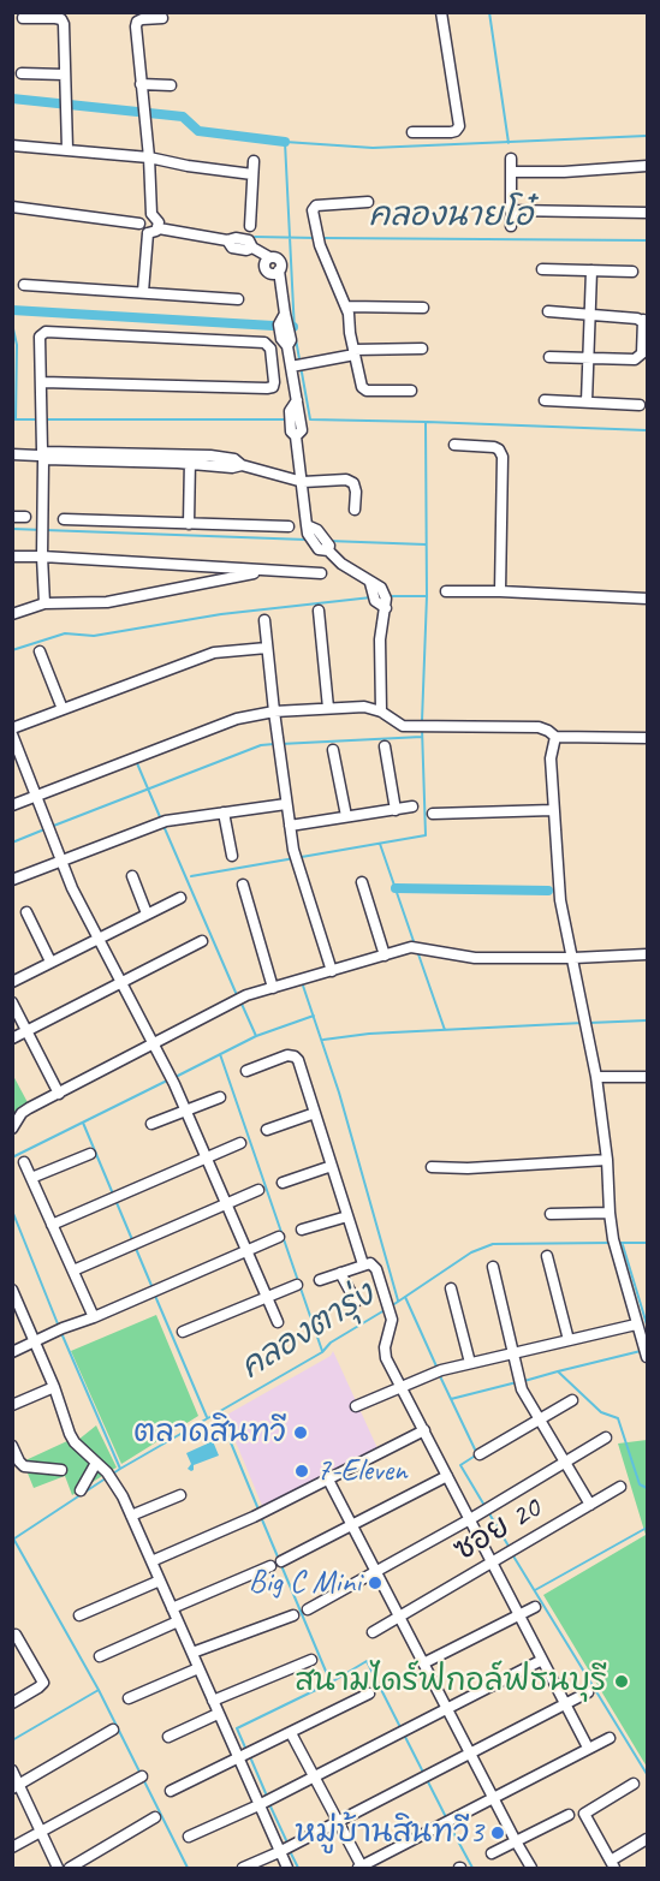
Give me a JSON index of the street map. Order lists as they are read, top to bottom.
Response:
{
  "streets": {
    "street": ["ซอย 20"]
  },
  "water": ["คลองนายโอ๋", "คลองตารุ่ง"],
  "places": [
    "ตลาดสินทวี",
    "7-Eleven",
    "Big C Mini",
    "สนามไดร์ฟกอล์ฟธนบุรี",
    "หมู่บ้านสินทวี3"
  ]
}
